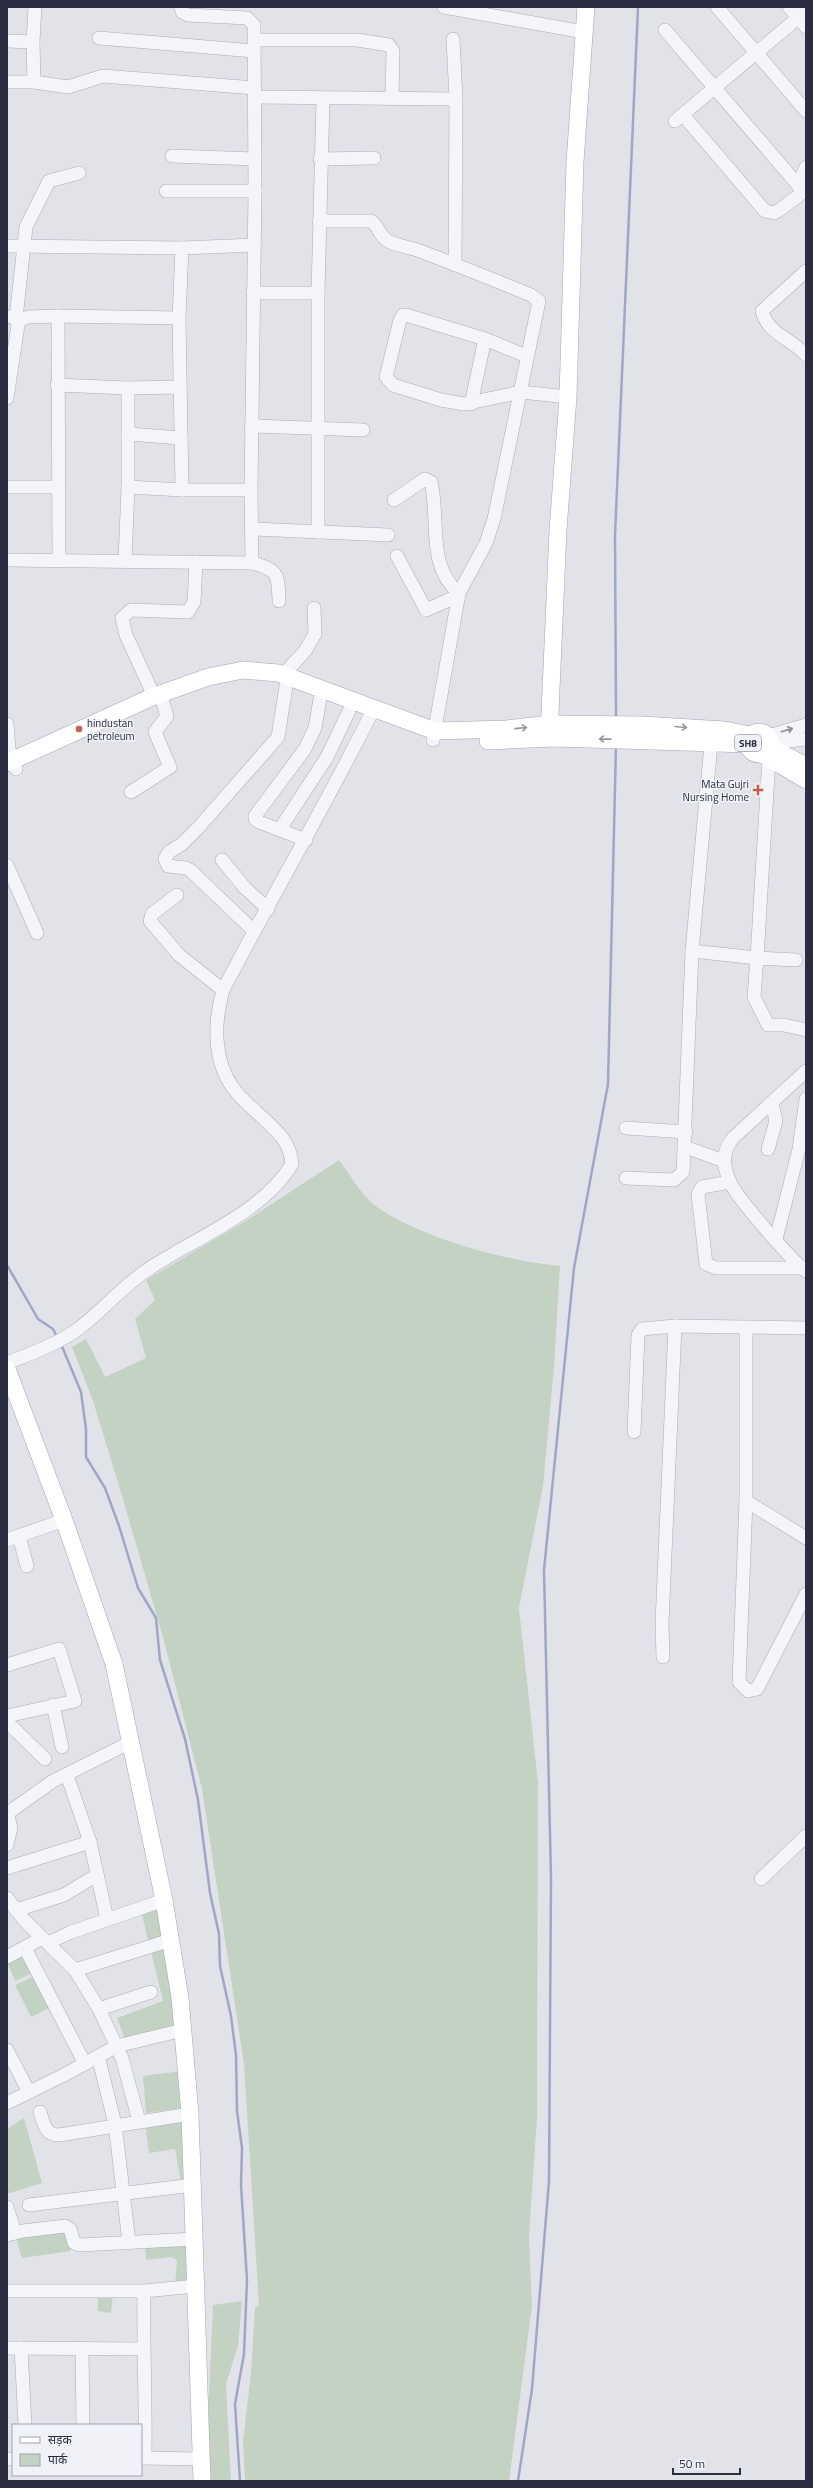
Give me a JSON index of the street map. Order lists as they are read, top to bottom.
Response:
{
  "streets": {
    "main road": ["SH8"]
  },
  "places": {
    "other": ["hindustan petroleum"],
    "health": ["Mata Gujri Nursing Home"]
  },
  "legend": ["सड़क", "पार्क"],
  "scale_bar": "50 m"
}
